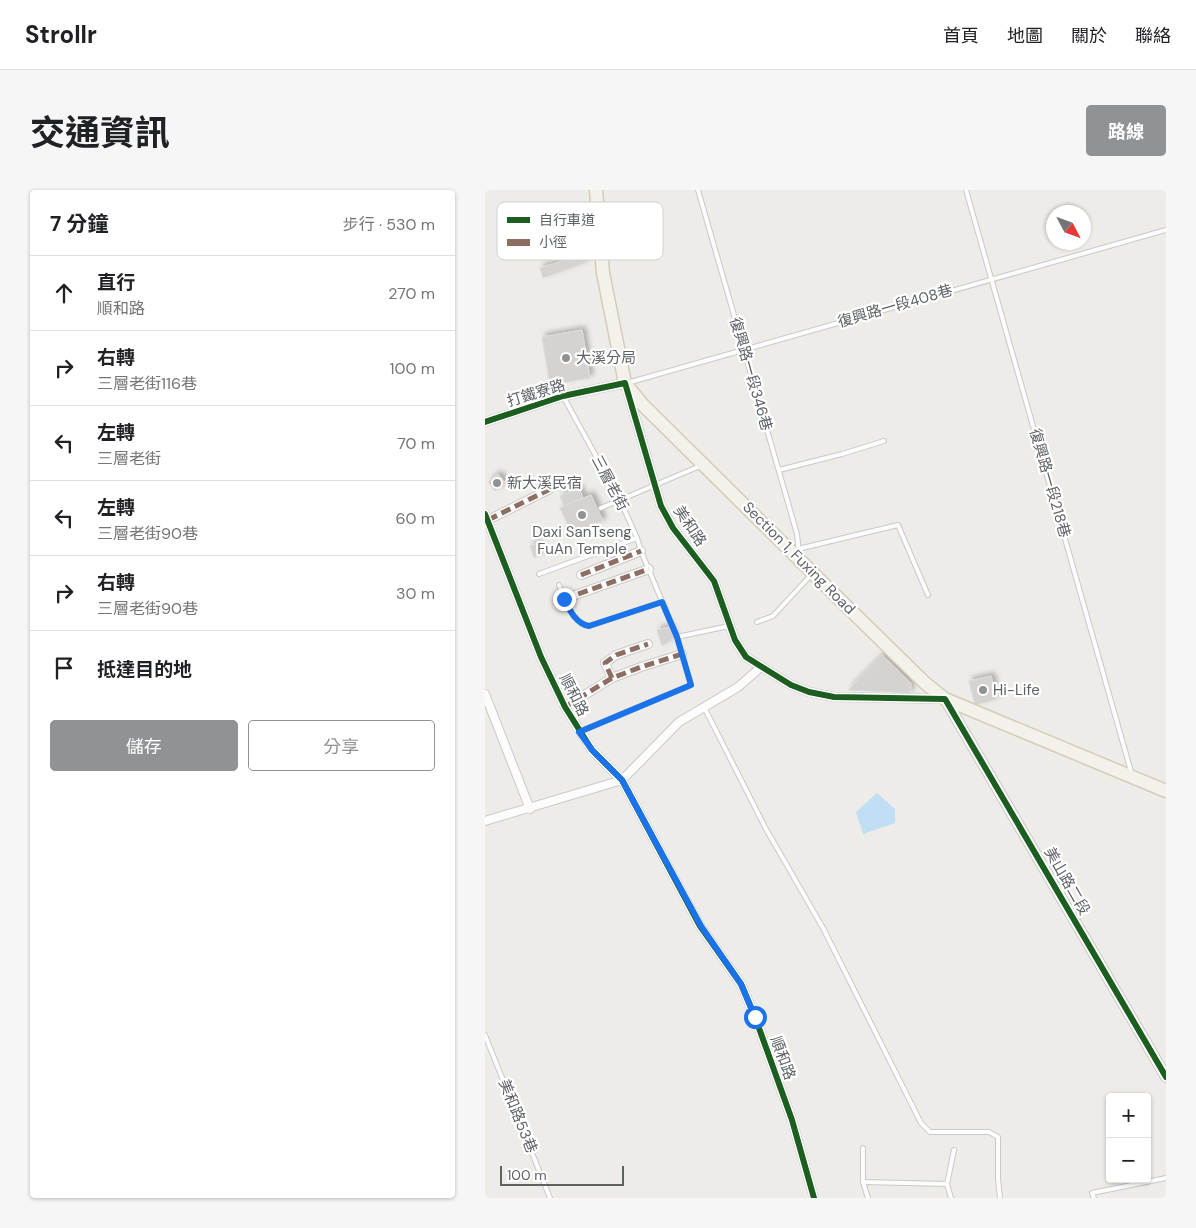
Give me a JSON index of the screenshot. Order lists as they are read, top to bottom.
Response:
{
  "streets": {
    "main road": ["Section 1, Fuxing Road"],
    "street": [
      "打鐵寮路",
      "美和路",
      "順和路",
      "美山路二段"
    ],
    "lane": [
      "復興路一段408巷",
      "復興路一段346巷",
      "三層老街",
      "復興路一段218巷",
      "美和路53巷"
    ]
  },
  "crossings": [
    ["復興路一段408巷", "復興路一段346巷"],
    ["復興路一段408巷", "打鐵寮路"],
    ["復興路一段408巷", "復興路一段218巷"],
    ["復興路一段408巷", "美和路"],
    ["復興路一段408巷", "Section 1, Fuxing Road"],
    ["復興路一段346巷", "Section 1, Fuxing Road"],
    ["打鐵寮路", "三層老街"],
    ["打鐵寮路", "美和路"],
    ["打鐵寮路", "Section 1, Fuxing Road"],
    ["三層老街", "順和路"],
    ["復興路一段218巷", "Section 1, Fuxing Road"],
    ["美和路", "Section 1, Fuxing Road"],
    ["美和路", "美山路二段"],
    ["Section 1, Fuxing Road", "美山路二段"]
  ],
  "places": [
    "大溪分局",
    "新大溪民宿",
    "Daxi SanTseng FuAn Temple",
    "Hi-Life"
  ],
  "legend": ["自行車道", "小徑"],
  "scale_bar": "100 m",
  "north": "bottom right",
  "page": {
    "header": "Strollr",
    "nav": [
      "首頁",
      "地圖",
      "關於",
      "聯絡"
    ],
    "title": "交通資訊",
    "buttons": [
      "路線",
      ["儲存", "分享"]
    ],
    "heading": ["7 分鐘", "步行 · 530 m"],
    "list": [
      ["直行", "順和路", "270 m"],
      ["右轉", "三層老街116巷", "100 m"],
      ["左轉", "三層老街", "70 m"],
      ["左轉", "三層老街90巷", "60 m"],
      ["右轉", "三層老街90巷", "30 m"],
      "抵達目的地"
    ],
    "map_buttons": ["+", "−"],
    "scale": "100 m"
  }
}
